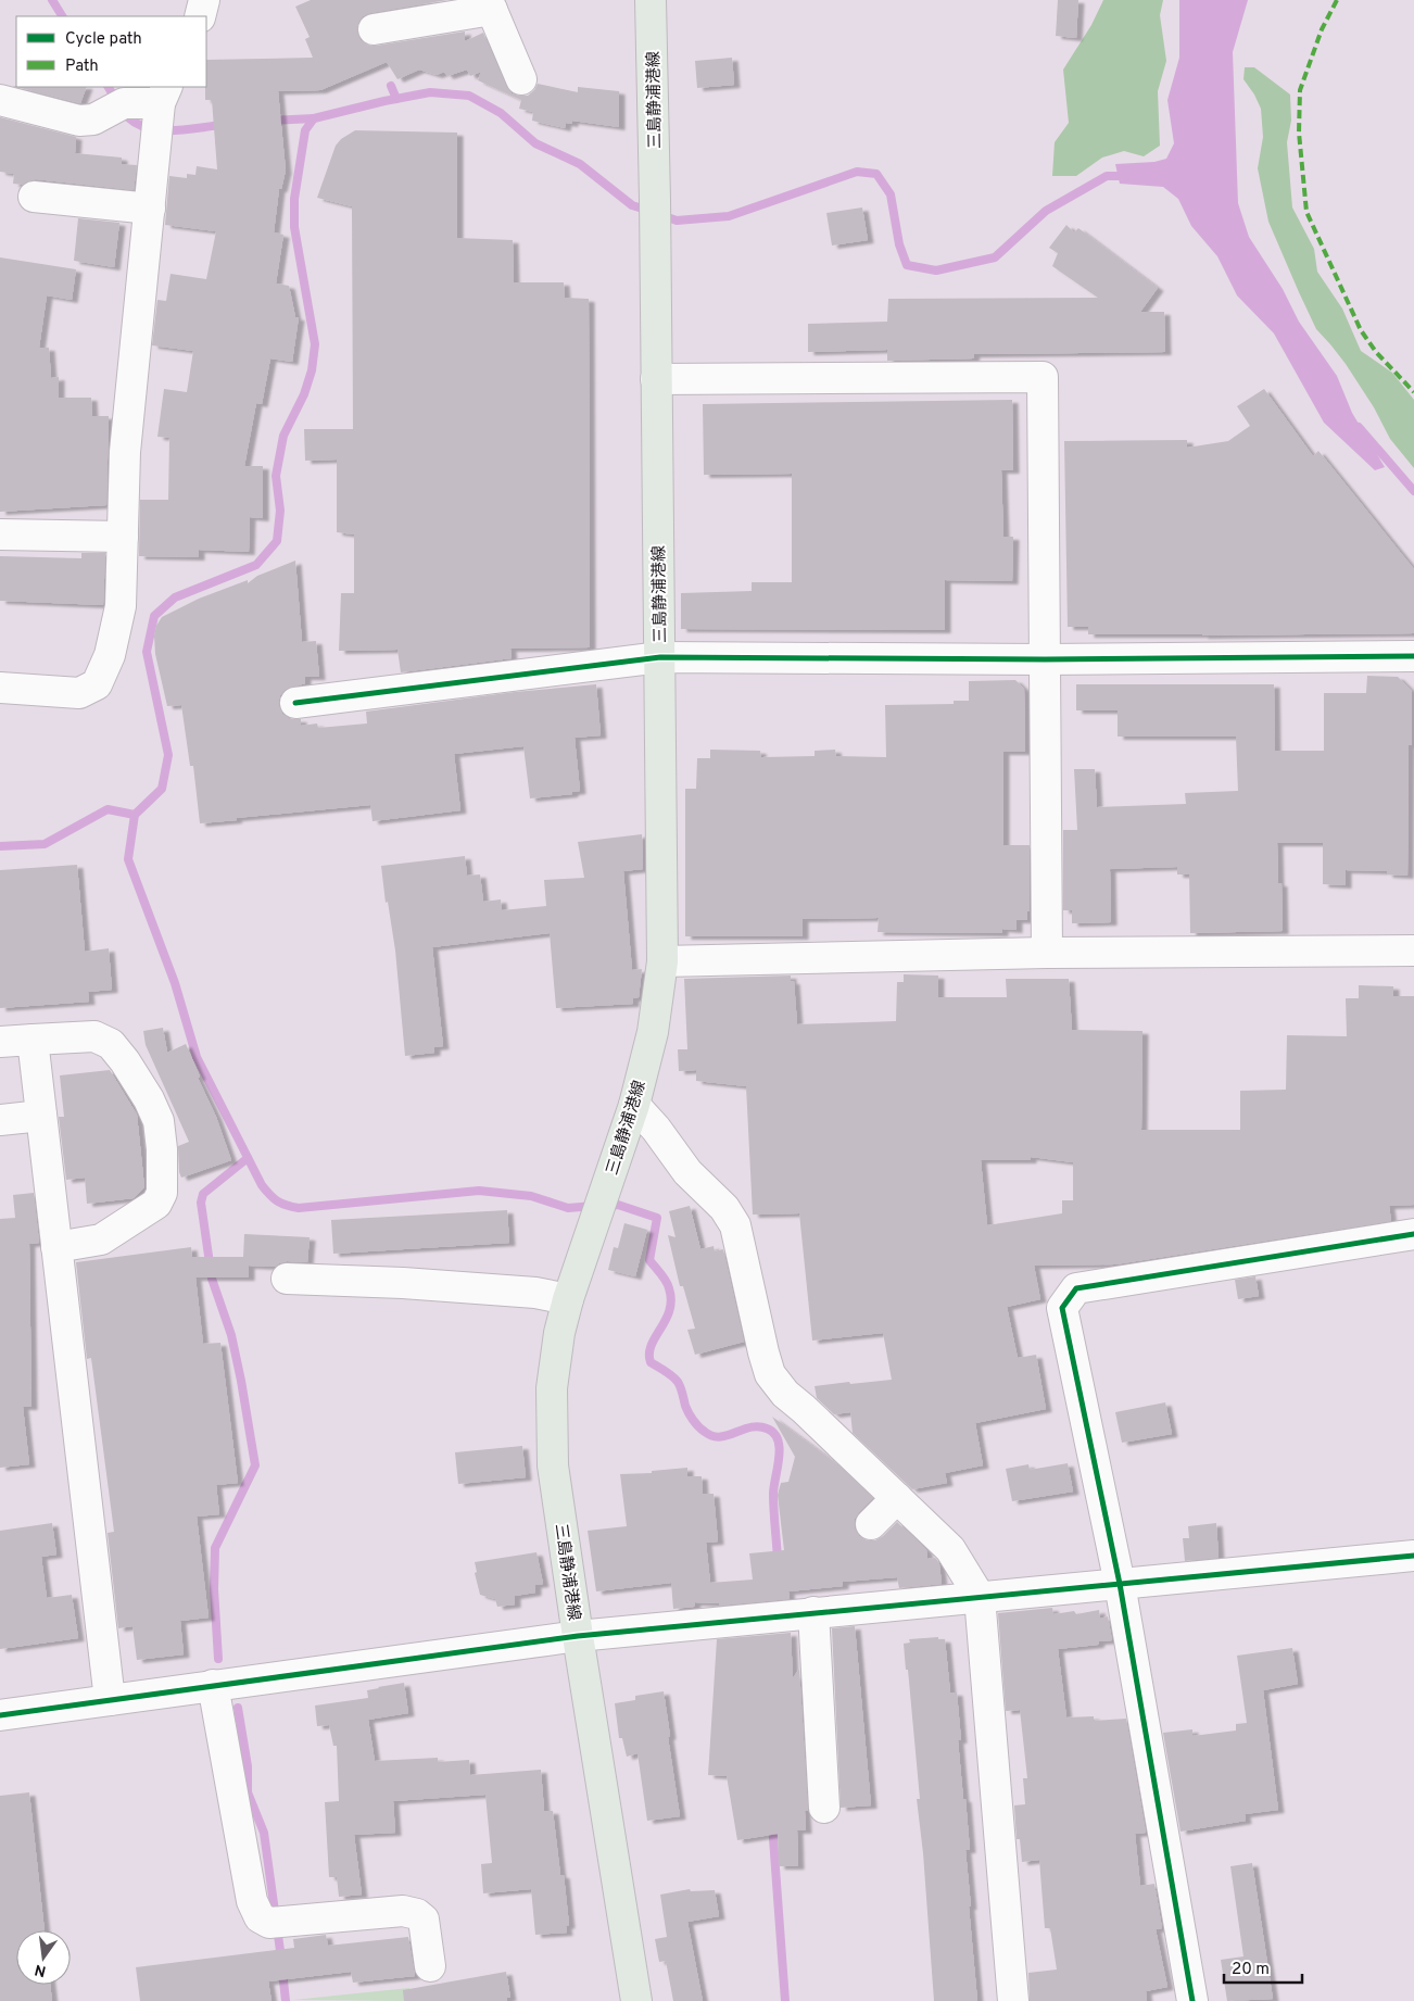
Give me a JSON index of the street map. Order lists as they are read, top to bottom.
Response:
{
  "streets": {
    "main road": ["三島静浦港線"]
  },
  "legend": ["Cycle path", "Path"],
  "scale_bar": "20 m",
  "north": "bottom"
}
